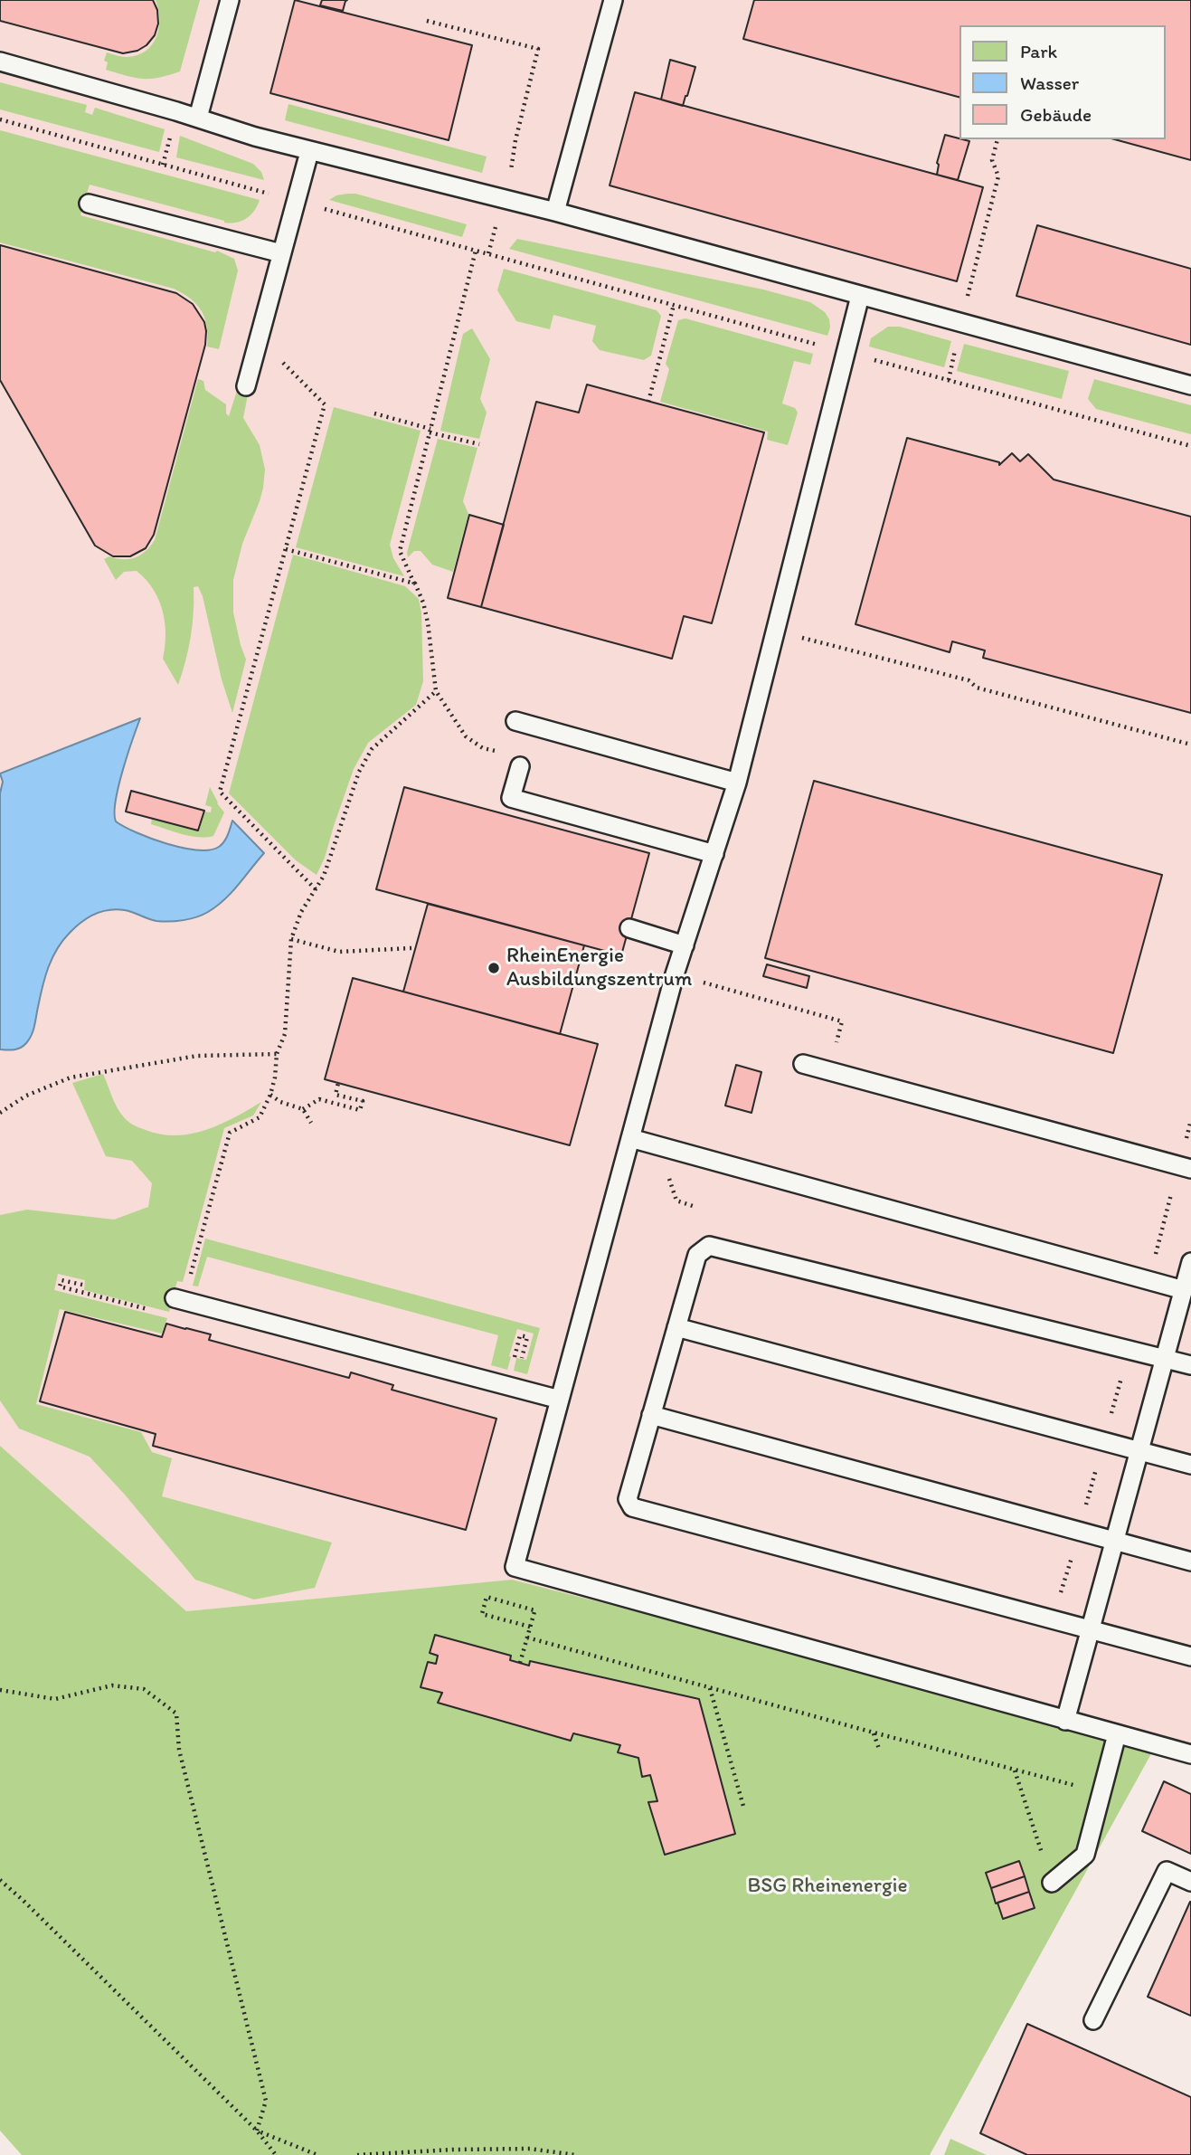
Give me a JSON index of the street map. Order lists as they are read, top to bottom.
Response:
{
  "parks": ["BSG Rheinenergie"],
  "places": ["RheinEnergie Ausbildungszentrum"],
  "legend": ["Park", "Wasser", "Gebäude"]
}
